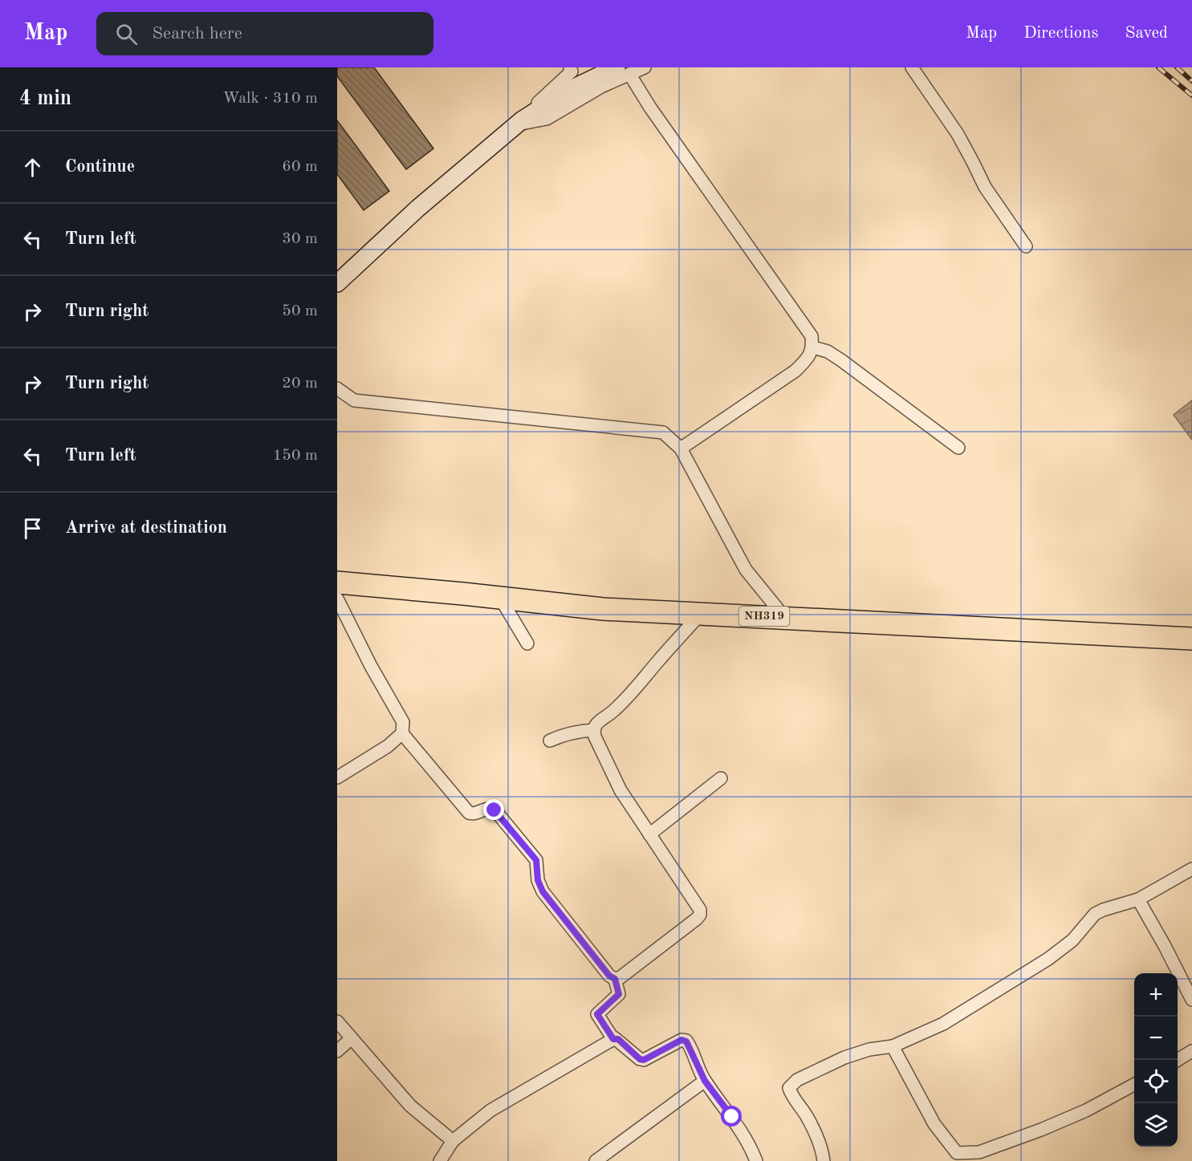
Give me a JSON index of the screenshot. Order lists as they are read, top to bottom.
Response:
{
  "streets": {
    "highway": ["NH319"]
  },
  "page": {
    "header": "Map",
    "search": "Search here",
    "nav": ["Map", "Directions", "Saved"],
    "heading": ["4 min", "Walk · 310 m"],
    "list": [
      ["Continue", "60 m"],
      ["Turn left", "30 m"],
      ["Turn right", "50 m"],
      ["Turn right", "20 m"],
      ["Turn left", "150 m"],
      "Arrive at destination"
    ],
    "map_buttons": ["+", "−"]
  }
}
